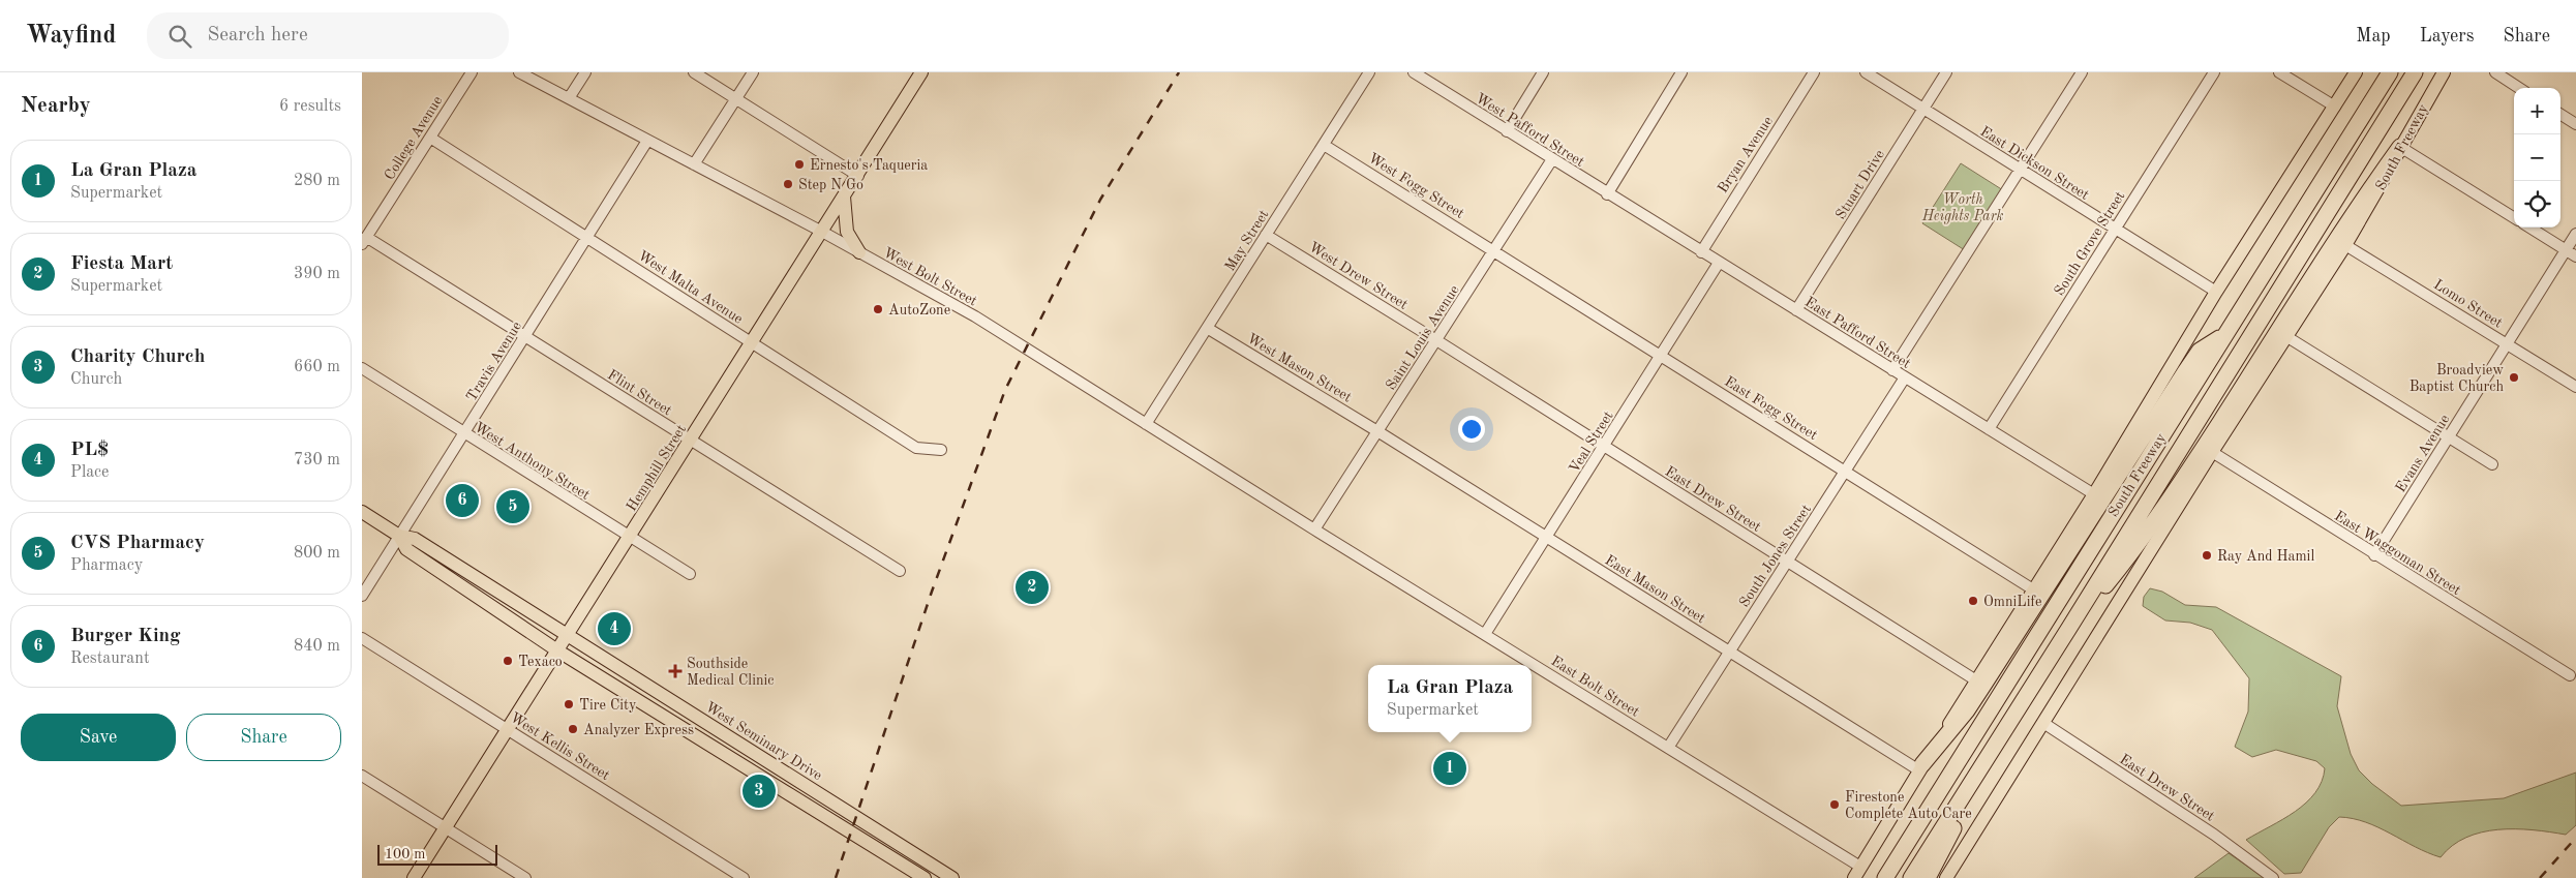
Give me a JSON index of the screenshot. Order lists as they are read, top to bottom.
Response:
{
  "streets": {
    "highway": ["South Freeway"],
    "main road": ["Hemphill Street", "West Seminary Drive"],
    "street": [
      "West Pafford Street",
      "College Avenue",
      "Bryan Avenue",
      "East Dickson Street",
      "Stuart Drive",
      "West Fogg Street",
      "May Street",
      "South Grove Street",
      "West Drew Street",
      "West Bolt Street",
      "West Malta Avenue",
      "Lomo Street",
      "East Pafford Street",
      "Saint Louis Avenue",
      "Travis Avenue",
      "West Mason Street",
      "Flint Street",
      "East Fogg Street",
      "Veal Street",
      "Evans Avenue",
      "West Anthony Street",
      "East Drew Street",
      "East Waggoman Street",
      "South Jones Street",
      "East Mason Street",
      "East Bolt Street",
      "West Kellis Street"
    ]
  },
  "crossings": [
    ["West Pafford Street", "East Pafford Street"],
    ["West Pafford Street", "Saint Louis Avenue"],
    ["College Avenue", "West Malta Avenue"],
    ["College Avenue", "Flint Street"],
    ["South Freeway", "East Dickson Street"],
    ["South Freeway", "Lomo Street"],
    ["South Freeway", "East Pafford Street"],
    ["South Freeway", "East Fogg Street"],
    ["South Freeway", "East Drew Street"],
    ["South Freeway", "East Waggoman Street"],
    ["South Freeway", "East Mason Street"],
    ["South Freeway", "East Bolt Street"],
    ["Bryan Avenue", "East Pafford Street"],
    ["East Dickson Street", "Stuart Drive"],
    ["East Dickson Street", "South Grove Street"],
    ["Stuart Drive", "East Pafford Street"],
    ["West Fogg Street", "May Street"],
    ["West Fogg Street", "Saint Louis Avenue"],
    ["West Fogg Street", "East Fogg Street"],
    ["May Street", "West Drew Street"],
    ["May Street", "West Bolt Street"],
    ["May Street", "West Mason Street"],
    ["South Grove Street", "East Pafford Street"],
    ["West Drew Street", "Saint Louis Avenue"],
    ["West Drew Street", "East Drew Street"],
    ["West Bolt Street", "Saint Louis Avenue"],
    ["West Bolt Street", "Travis Avenue"],
    ["West Bolt Street", "Hemphill Street"],
    ["West Bolt Street", "East Bolt Street"],
    ["West Malta Avenue", "Travis Avenue"],
    ["West Malta Avenue", "Hemphill Street"],
    ["Lomo Street", "Evans Avenue"],
    ["East Pafford Street", "Veal Street"],
    ["East Pafford Street", "South Jones Street"],
    ["Saint Louis Avenue", "West Mason Street"],
    ["Saint Louis Avenue", "East Fogg Street"],
    ["Saint Louis Avenue", "East Drew Street"],
    ["Saint Louis Avenue", "East Mason Street"],
    ["Saint Louis Avenue", "East Bolt Street"],
    ["Travis Avenue", "Flint Street"],
    ["Travis Avenue", "West Anthony Street"],
    ["Travis Avenue", "West Seminary Drive"],
    ["West Mason Street", "East Mason Street"],
    ["Flint Street", "Hemphill Street"],
    ["East Fogg Street", "Veal Street"],
    ["East Fogg Street", "South Jones Street"],
    ["Veal Street", "East Drew Street"],
    ["Veal Street", "East Mason Street"],
    ["Veal Street", "East Bolt Street"],
    ["Evans Avenue", "East Waggoman Street"],
    ["West Anthony Street", "Hemphill Street"],
    ["Hemphill Street", "West Seminary Drive"],
    ["Hemphill Street", "West Kellis Street"],
    ["East Drew Street", "South Jones Street"],
    ["South Jones Street", "East Mason Street"],
    ["South Jones Street", "East Bolt Street"]
  ],
  "parks": ["Worth Heights Park"],
  "places": {
    "other": [
      "Ernesto's Taqueria",
      "Step N Go",
      "AutoZone",
      "Broadview Baptist Church",
      "Ray And Hamil",
      "OmniLife",
      "Texaco",
      "Tire City",
      "Analyzer Express",
      "Firestone Complete Auto Care"
    ],
    "health": ["Southside Medical Clinic"]
  },
  "scale_bar": "100 m",
  "page": {
    "header": "Wayfind",
    "search": "Search here",
    "nav": ["Map", "Layers", "Share"],
    "heading": ["Nearby", "6 results"],
    "map_buttons": ["+", "−"],
    "list": [
      {
        "mark": "1",
        "name": "La Gran Plaza",
        "note": "Supermarket",
        "value": "280 m"
      },
      {
        "mark": "2",
        "name": "Fiesta Mart",
        "note": "Supermarket",
        "value": "390 m"
      },
      {
        "mark": "3",
        "name": "Charity Church",
        "note": "Church",
        "value": "660 m"
      },
      {
        "mark": "4",
        "name": "PL$",
        "note": "Place",
        "value": "730 m"
      },
      {
        "mark": "5",
        "name": "CVS Pharmacy",
        "note": "Pharmacy",
        "value": "800 m"
      },
      {
        "mark": "6",
        "name": "Burger King",
        "note": "Restaurant",
        "value": "840 m"
      }
    ],
    "pins": [
      "6",
      "5",
      "2",
      "4",
      "1",
      "3"
    ],
    "popup": ["La Gran Plaza", "Supermarket"],
    "buttons": ["Save", "Share"],
    "scale": "100 m"
  }
}
